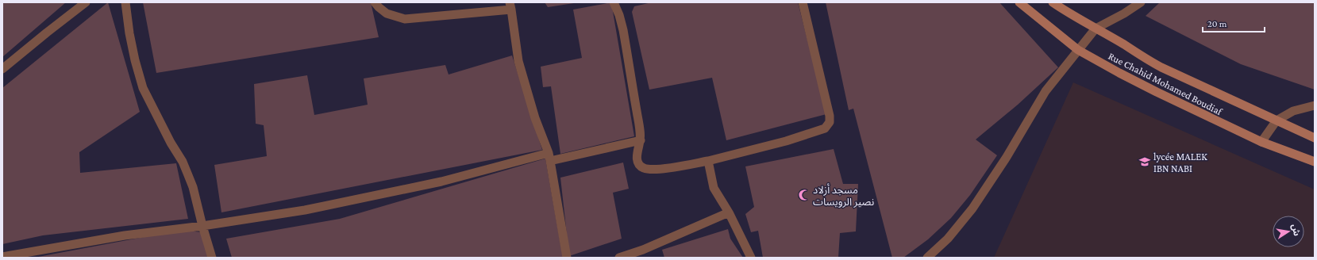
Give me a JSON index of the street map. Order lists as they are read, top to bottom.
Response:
{
  "streets": {
    "main road": ["Rue Chahid Mohamed Boudiaf"]
  },
  "places": {
    "school or university": ["lycée MALEK IBN NABI"],
    "mosque": ["مسجد أزلاد نصير الرويسات"]
  },
  "scale_bar": "20 m",
  "north": "right"
}
